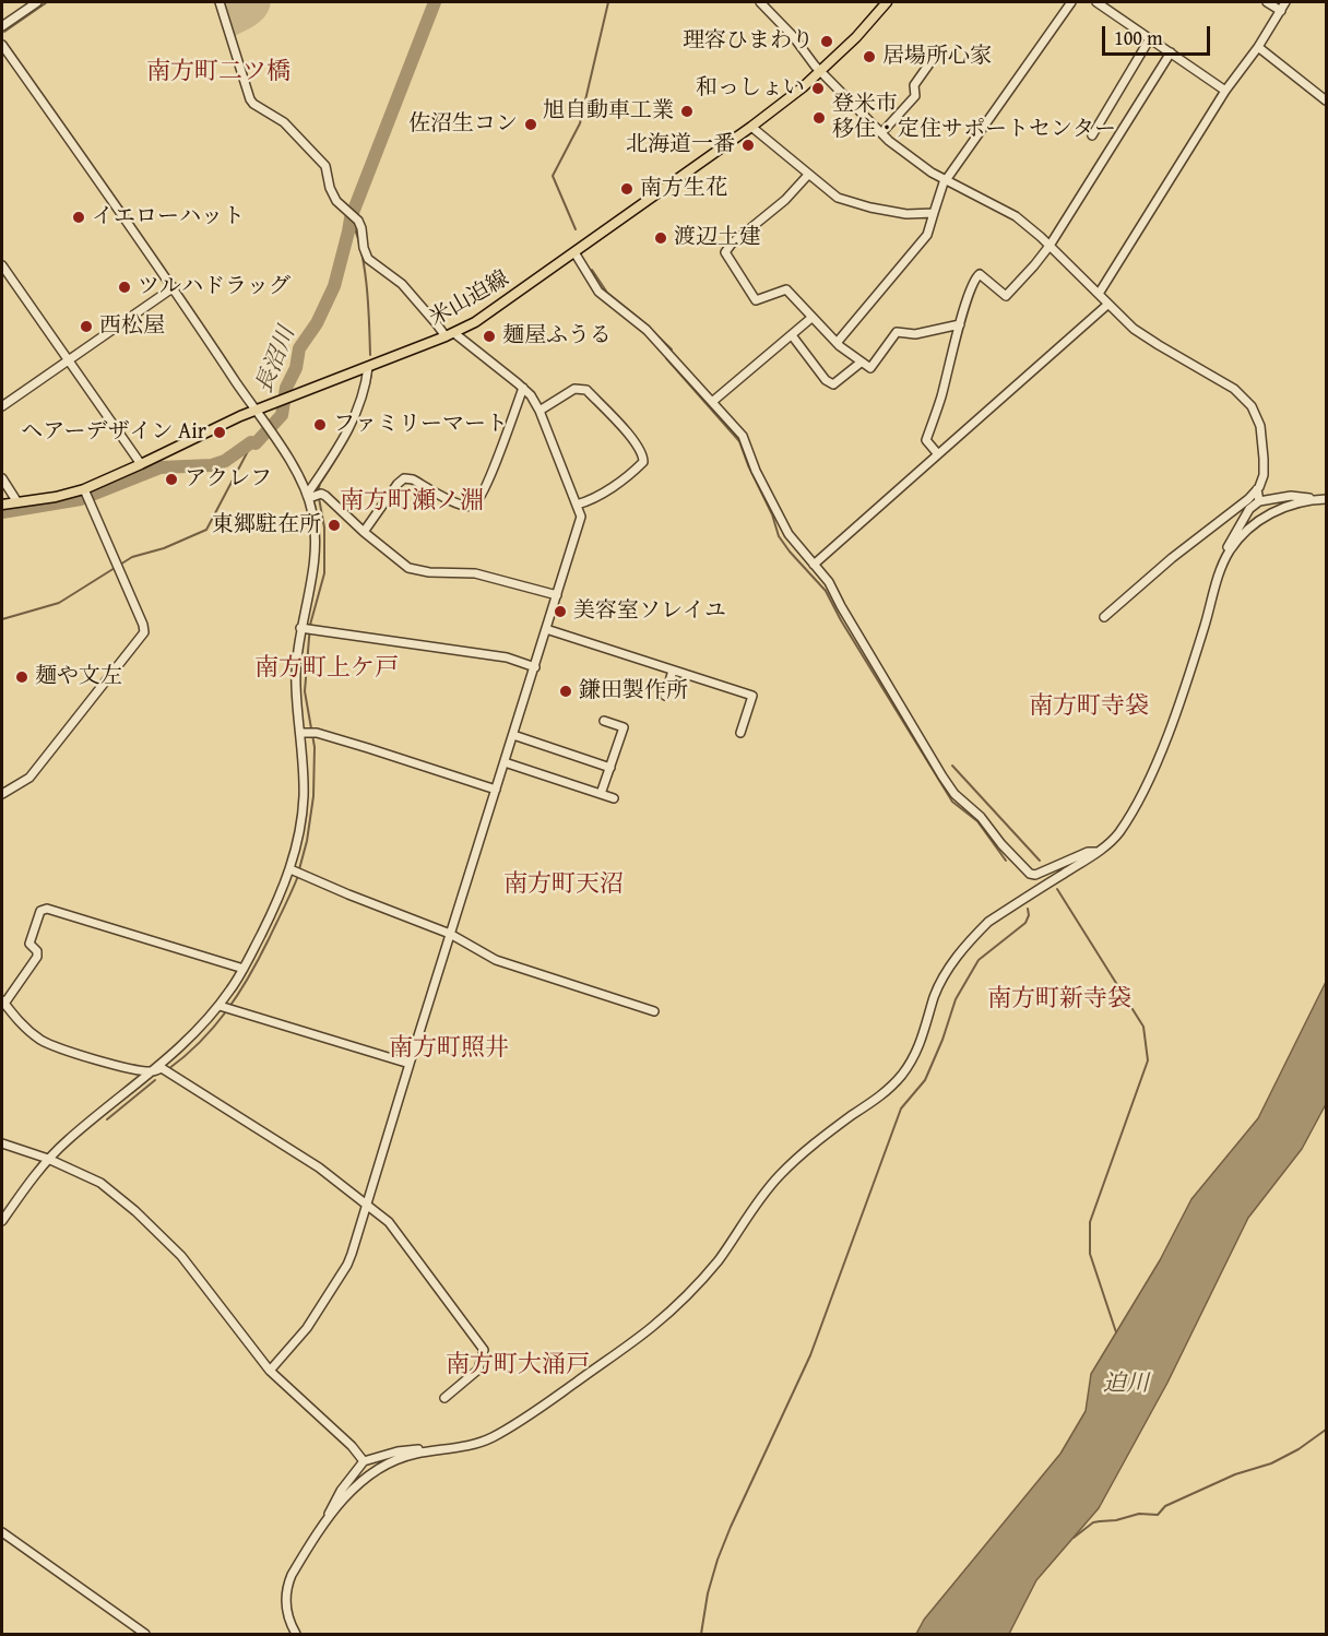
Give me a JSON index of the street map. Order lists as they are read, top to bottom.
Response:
{
  "streets": {
    "main road": ["米山迫線"]
  },
  "districts": [
    "南方町二ツ橋",
    "南方町瀬ノ淵",
    "南方町上ケ戸",
    "南方町寺袋",
    "南方町天沼",
    "南方町新寺袋",
    "南方町照井",
    "南方町大涌戸"
  ],
  "water": ["長沼川", "迫川"],
  "places": [
    "理容ひまわり",
    "居場所心家",
    "和っしょい",
    "旭自動車工業",
    "登米市 移住・定住サポートセンター",
    "佐沼生コン",
    "北海道一番",
    "南方生花",
    "イエローハット",
    "渡辺土建",
    "ツルハドラッグ",
    "西松屋",
    "麺屋ふうる",
    "ファミリーマート",
    "ヘアーデザイン Air",
    "アクレフ",
    "東郷駐在所",
    "美容室ソレイユ",
    "麺や文左",
    "鎌田製作所"
  ],
  "scale_bar": "100 m"
}
